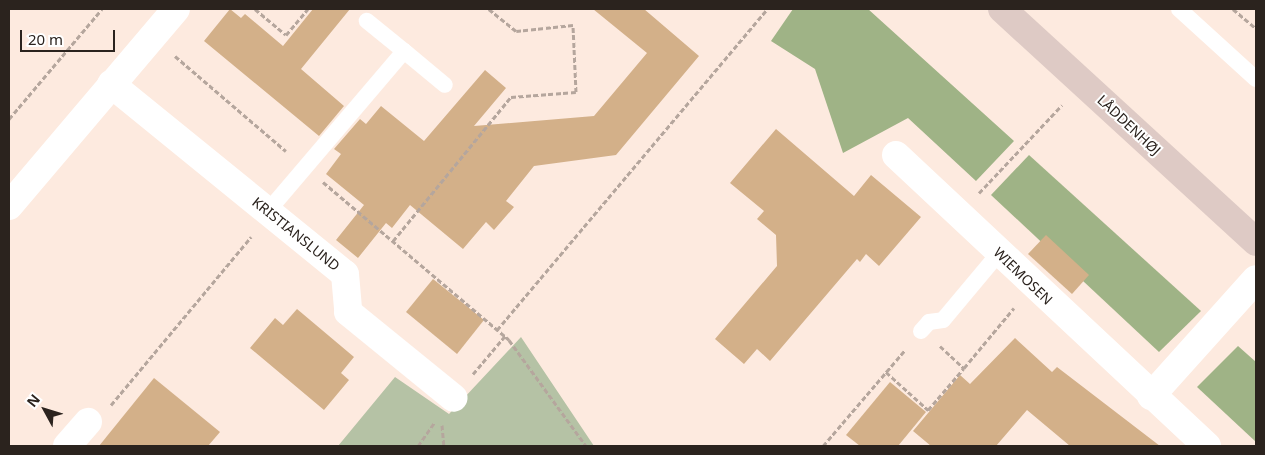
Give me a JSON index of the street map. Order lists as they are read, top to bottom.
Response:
{
  "streets": {
    "street": ["LÅDDENHØJ", "KRISTIANSLUND", "WIEMOSEN"]
  },
  "scale_bar": "20 m",
  "north": "top left"
}
